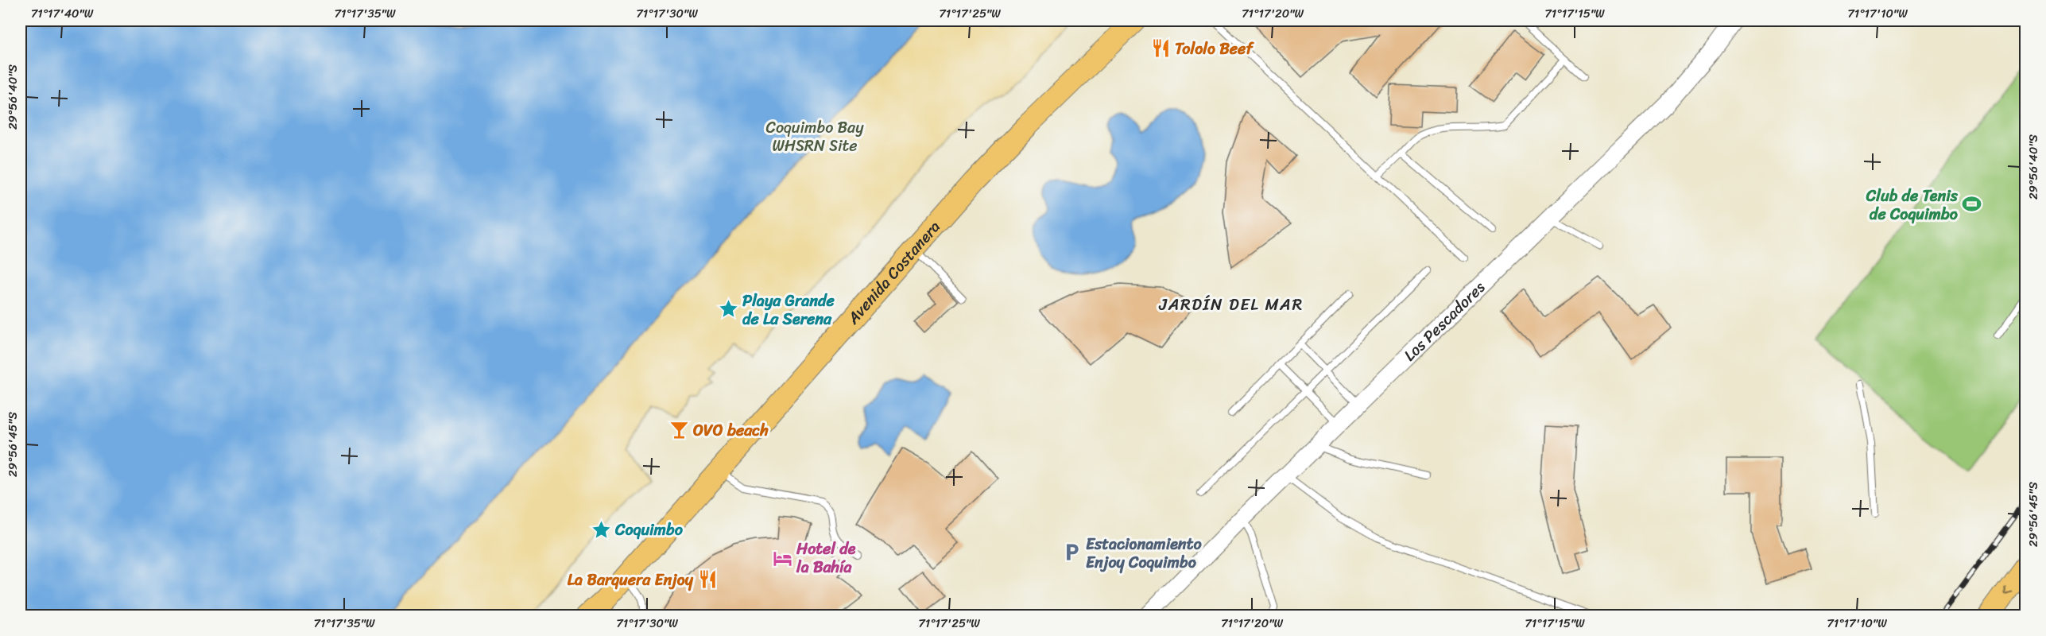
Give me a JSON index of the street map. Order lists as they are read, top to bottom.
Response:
{
  "streets": {
    "main road": ["Avenida Costanera"],
    "street": ["Los Pescadores"]
  },
  "districts": ["JARDÍN DEL MAR"],
  "parks": ["Coquimbo Bay WHSRN Site"],
  "places": {
    "restaurant": ["Tololo Beef", "La Barquera Enjoy"],
    "sports": ["Club de Tenis de Coquimbo"],
    "place": ["Playa Grande de La Serena", "Coquimbo"],
    "bar": ["OVO beach"],
    "parking": ["Estacionamiento Enjoy Coquimbo"],
    "hotel": ["Hotel de la Bahía"]
  },
  "coordinates": [
    "71°17'40\"W",
    "71°17'35\"W",
    "71°17'30\"W",
    "71°17'25\"W",
    "71°17'20\"W",
    "71°17'15\"W",
    "71°17'10\"W",
    "29°56'40\"S",
    "29°56'45\"S"
  ]
}
